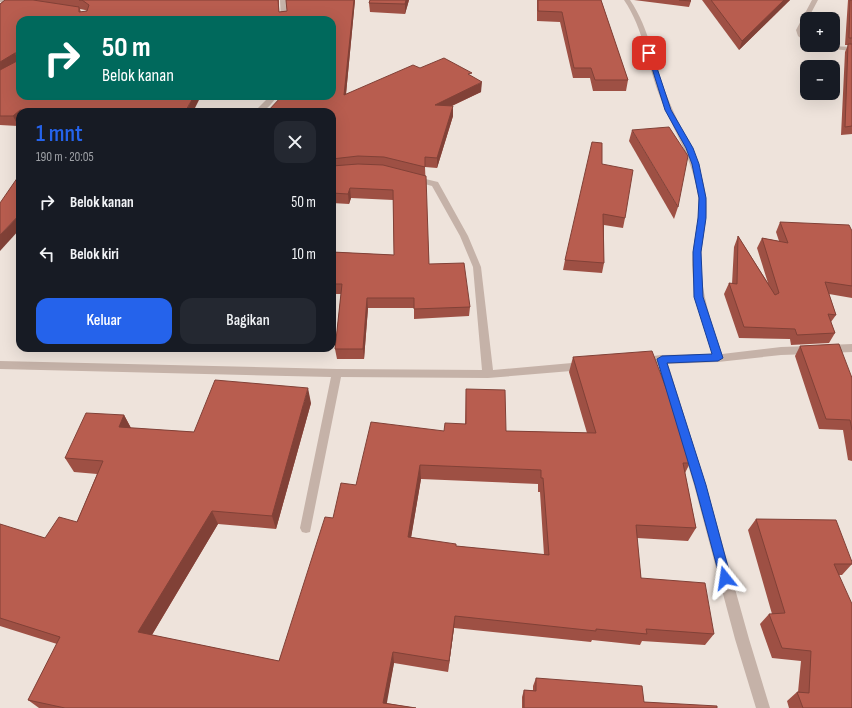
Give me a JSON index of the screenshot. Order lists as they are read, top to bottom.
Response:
{
  "page": {
    "map_buttons": ["+", "−"],
    "turn": ["50 m", "Belok kanan"],
    "heading": ["1 mnt", "190 m · 20:05"],
    "list": [
      {
        "name": "Belok kanan",
        "value": "50 m"
      },
      {
        "name": "Belok kiri",
        "value": "10 m"
      }
    ],
    "buttons": ["Keluar", "Bagikan"]
  }
}
